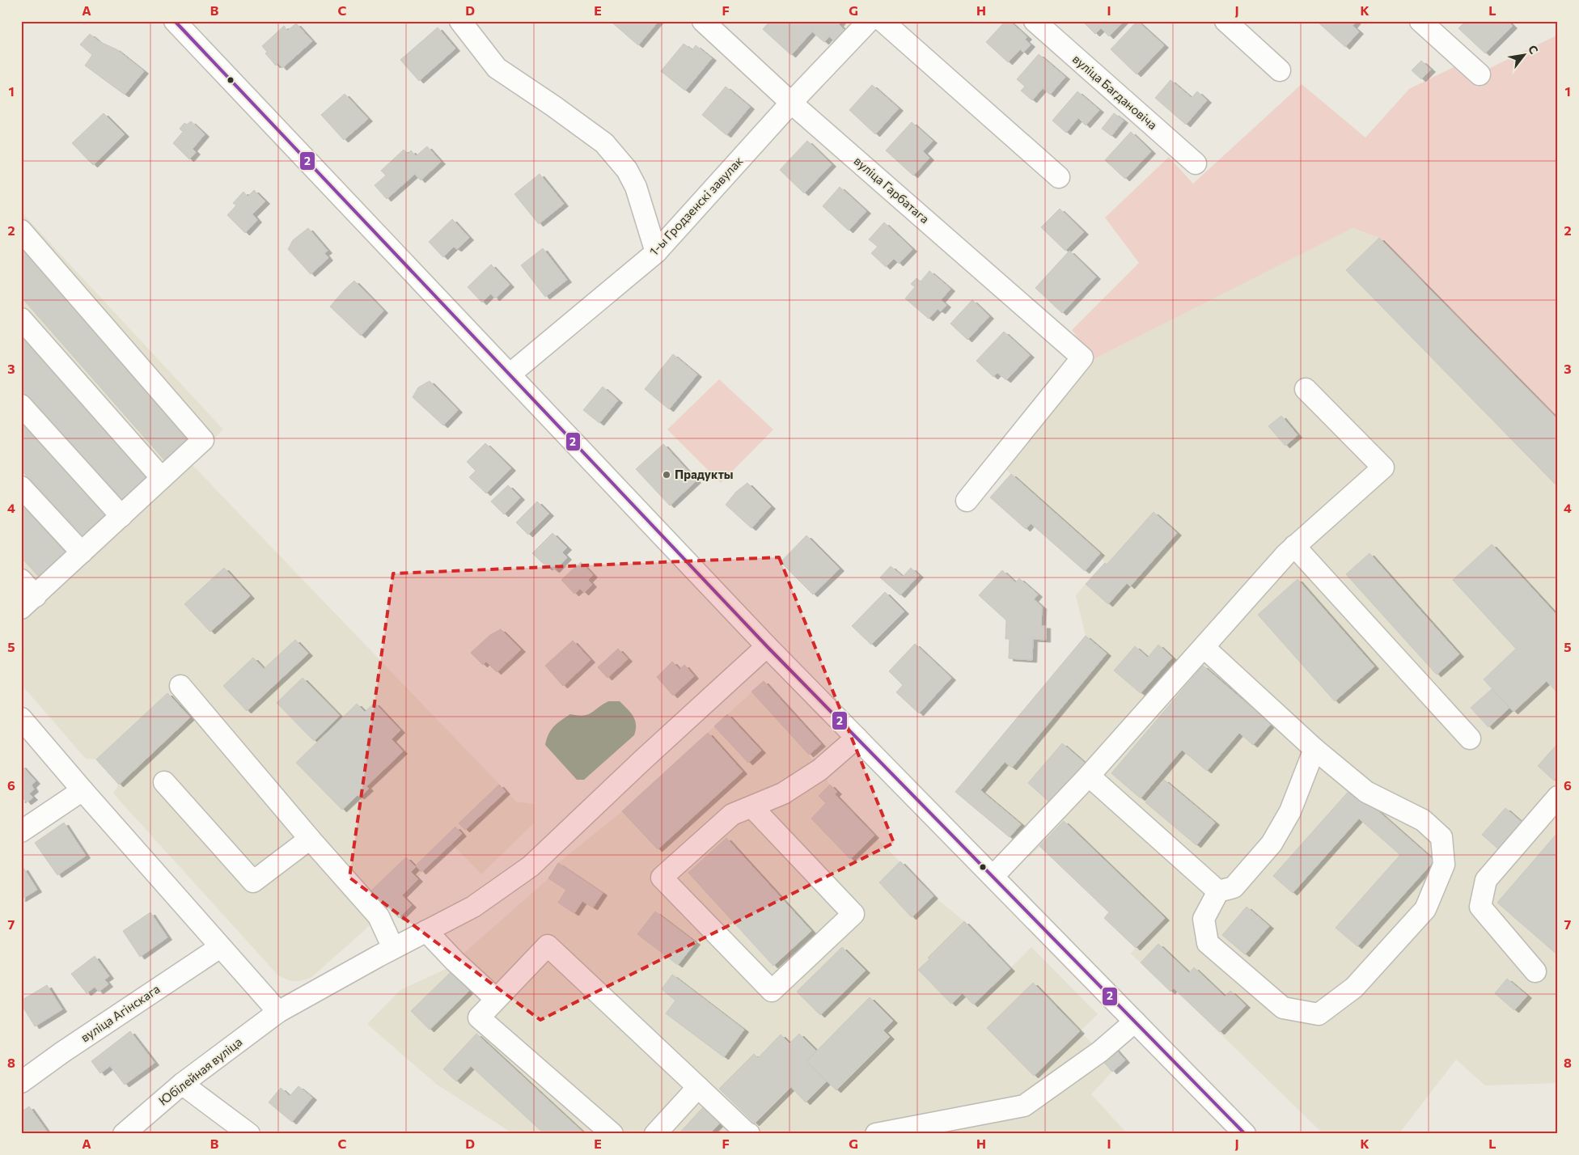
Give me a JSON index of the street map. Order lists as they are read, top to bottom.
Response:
{
  "streets": {
    "street": [
      "вуліца Багдановіча",
      "вуліца Гарбатага",
      "1-ы Гродзенскі завулак",
      "вуліца Агінскага",
      "Юбілейная вуліца"
    ]
  },
  "crossings": [
    ["вуліца Гарбатага", "1-ы Гродзенскі завулак"]
  ],
  "places": ["Прадукты"],
  "lines": ["transit line 2"],
  "north": "top right",
  "grid": {
    "columns": [
      "A",
      "B",
      "C",
      "D",
      "E",
      "F",
      "G",
      "H",
      "I",
      "J",
      "K",
      "L"
    ],
    "rows": [
      "1",
      "2",
      "3",
      "4",
      "5",
      "6",
      "7",
      "8"
    ]
  }
}
